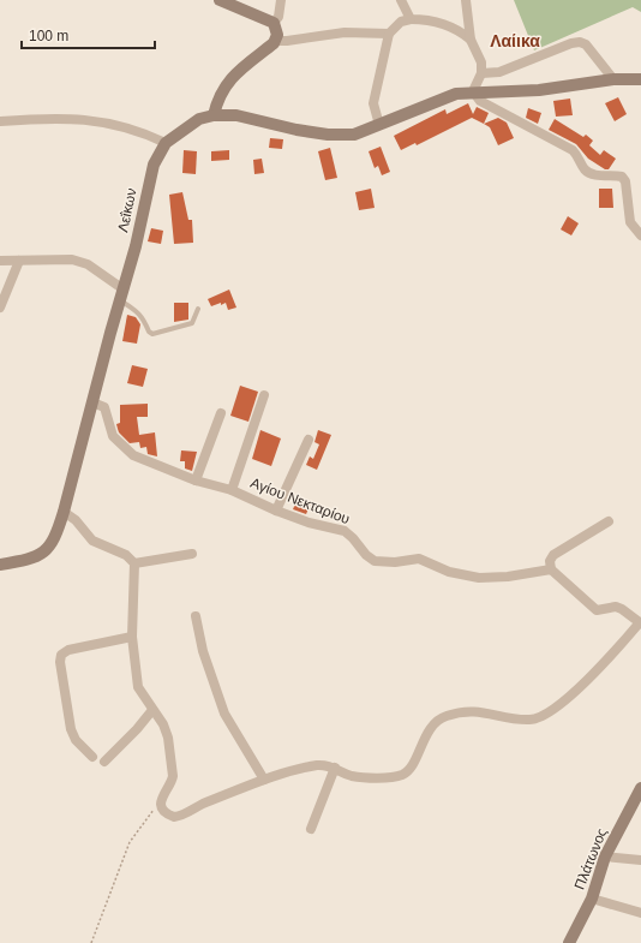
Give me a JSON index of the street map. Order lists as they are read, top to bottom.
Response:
{
  "streets": {
    "street": ["Λεΐκων", "Αγίου Νεκταρίου", "Πλάτωνος"]
  },
  "crossings": [
    ["Λεΐκων", "Αγίου Νεκταρίου"]
  ],
  "districts": ["Λαίικα"],
  "scale_bar": "100 m"
}
